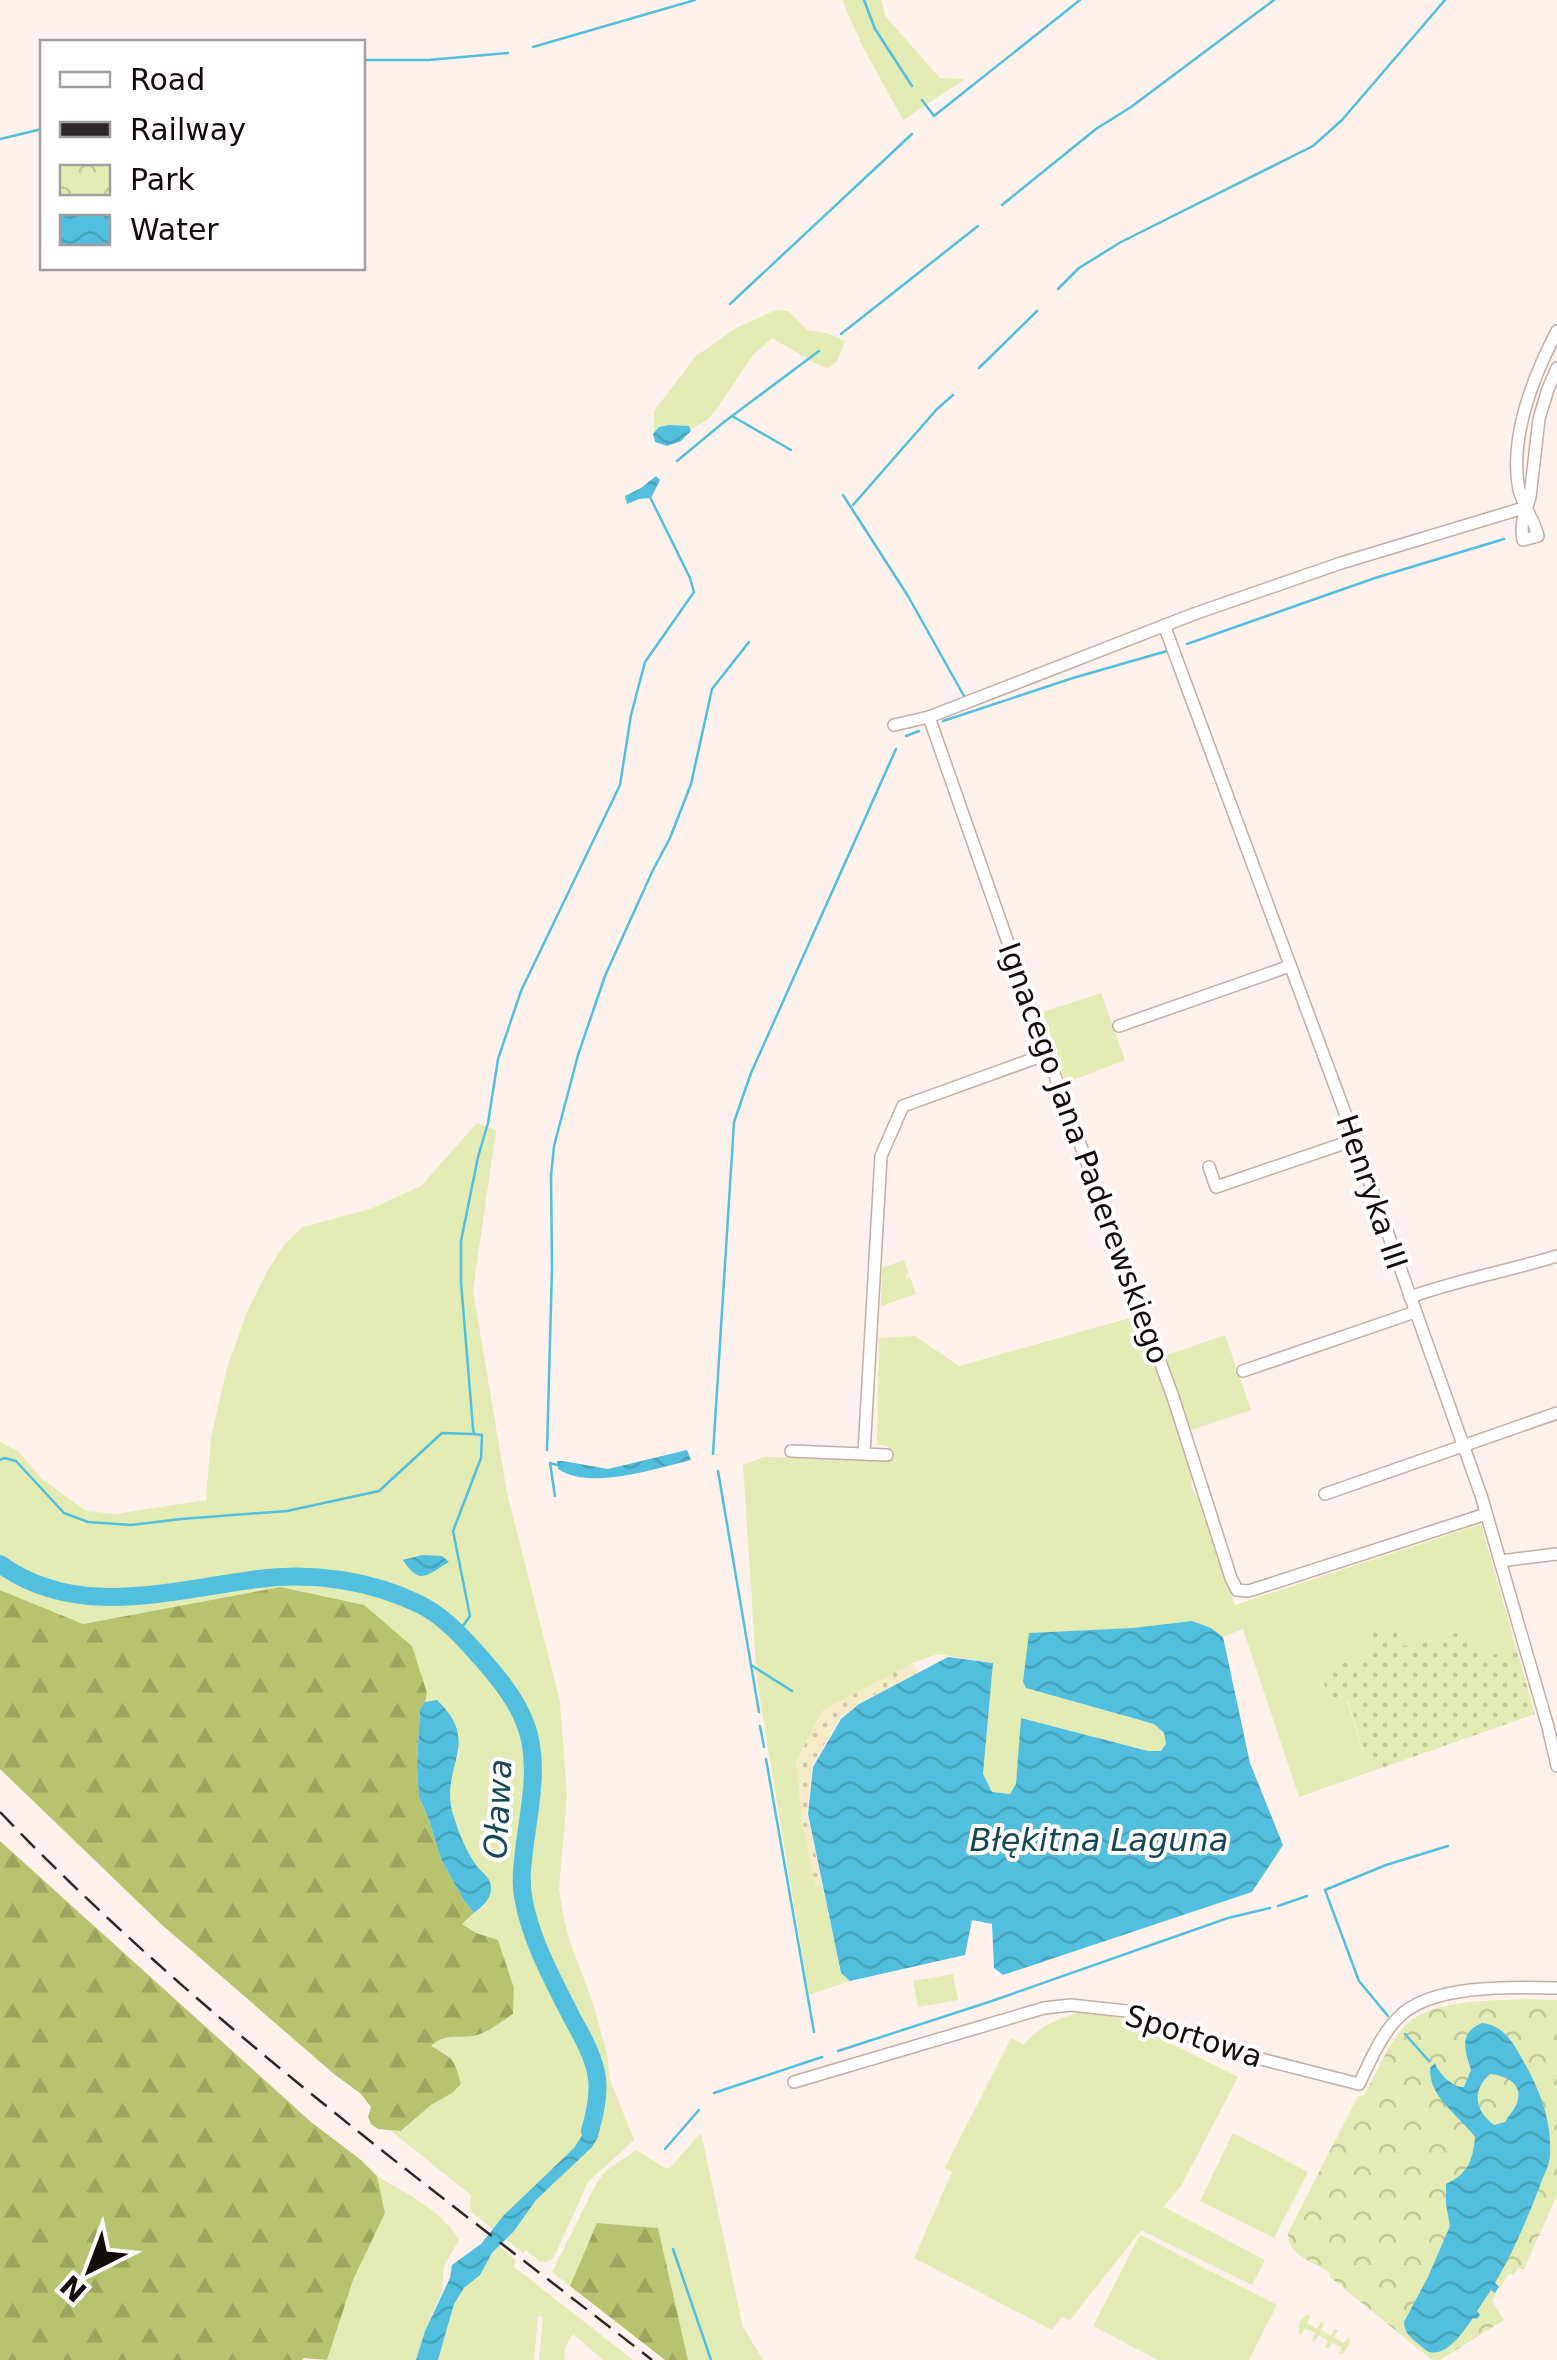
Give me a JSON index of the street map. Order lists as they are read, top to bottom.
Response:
{
  "streets": {
    "street": ["Ignacego Jana Paderewskiego", "Henryka III", "Sportowa"]
  },
  "crossings": [
    ["Ignacego Jana Paderewskiego", "Henryka III"]
  ],
  "water": ["Oława", "Błękitna Laguna"],
  "legend": [
    "Road",
    "Railway",
    "Park",
    "Water"
  ],
  "north": "bottom left"
}
